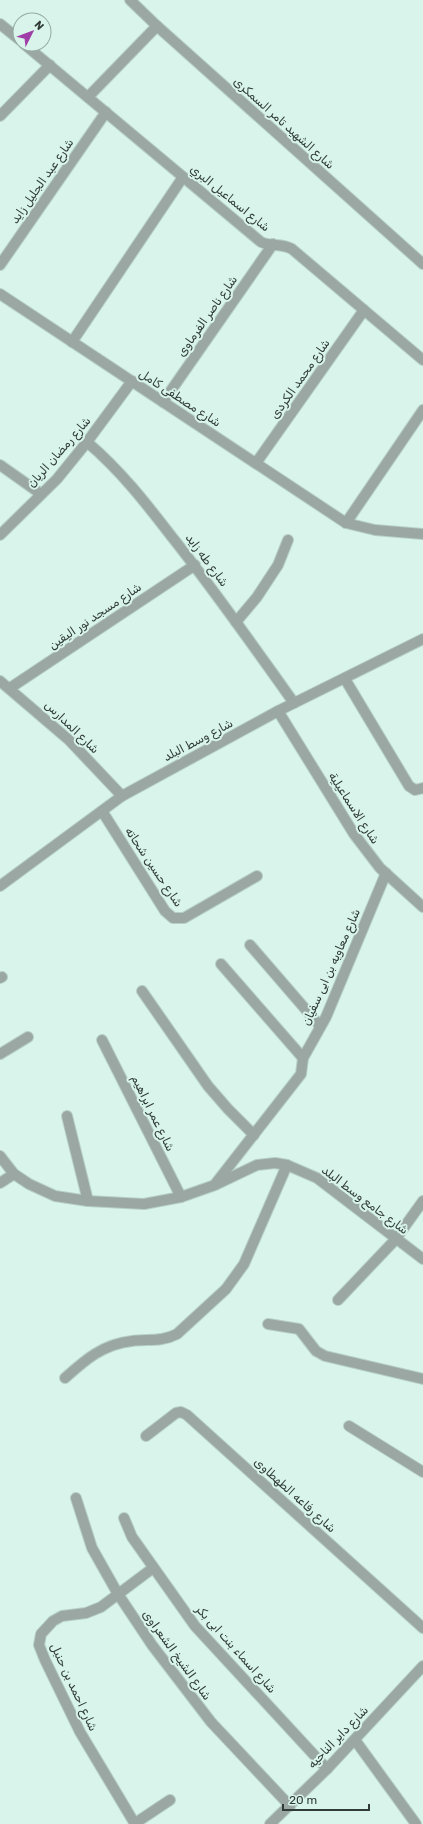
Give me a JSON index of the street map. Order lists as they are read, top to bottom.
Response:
{
  "streets": {
    "street": [
      "شارع الشهيد تامر السمكرى",
      "شارع عبد الجليل زايد",
      "شارع اسماعيل البري",
      "شارع ناصر الفرماوى",
      "شارع محمد الكردى",
      "شارع مصطفى كامل",
      "شارع رمضان الريان",
      "شارع طه زايد",
      "شارع مسجد نور اليقين",
      "شارع المدارس",
      "شارع وسط البلد",
      "شارع الاسماعيلية",
      "شارع حسين شحاته",
      "شارع معاويه بن ابى سفيان",
      "شارع عمر ابراهيم",
      "شارع جامع وسط البلد",
      "شارع رفاعه الطهطاوى",
      "شارع اسماء بنت ابى بكر",
      "شارع الشيخ الشعراوى",
      "شارع احمد بن حنبل",
      "شارع داير الناحيه"
    ]
  },
  "crossings": [
    ["شارع عبد الجليل زايد", "شارع اسماعيل البري"],
    ["شارع اسماعيل البري", "شارع ناصر الفرماوى"],
    ["شارع اسماعيل البري", "شارع محمد الكردى"],
    ["شارع ناصر الفرماوى", "شارع مصطفى كامل"],
    ["شارع محمد الكردى", "شارع مصطفى كامل"],
    ["شارع مصطفى كامل", "شارع رمضان الريان"],
    ["شارع رمضان الريان", "شارع طه زايد"],
    ["شارع طه زايد", "شارع مسجد نور اليقين"],
    ["شارع طه زايد", "شارع وسط البلد"],
    ["شارع مسجد نور اليقين", "شارع المدارس"],
    ["شارع المدارس", "شارع وسط البلد"],
    ["شارع وسط البلد", "شارع الاسماعيلية"],
    ["شارع وسط البلد", "شارع حسين شحاته"],
    ["شارع الاسماعيلية", "شارع معاويه بن ابى سفيان"],
    ["شارع معاويه بن ابى سفيان", "شارع جامع وسط البلد"],
    ["شارع عمر ابراهيم", "شارع جامع وسط البلد"],
    ["شارع اسماء بنت ابى بكر", "شارع احمد بن حنبل"],
    ["شارع اسماء بنت ابى بكر", "شارع داير الناحيه"],
    ["شارع الشيخ الشعراوى", "شارع احمد بن حنبل"],
    ["شارع الشيخ الشعراوى", "شارع داير الناحيه"]
  ],
  "scale_bar": "20 m",
  "north": "top right"
}
